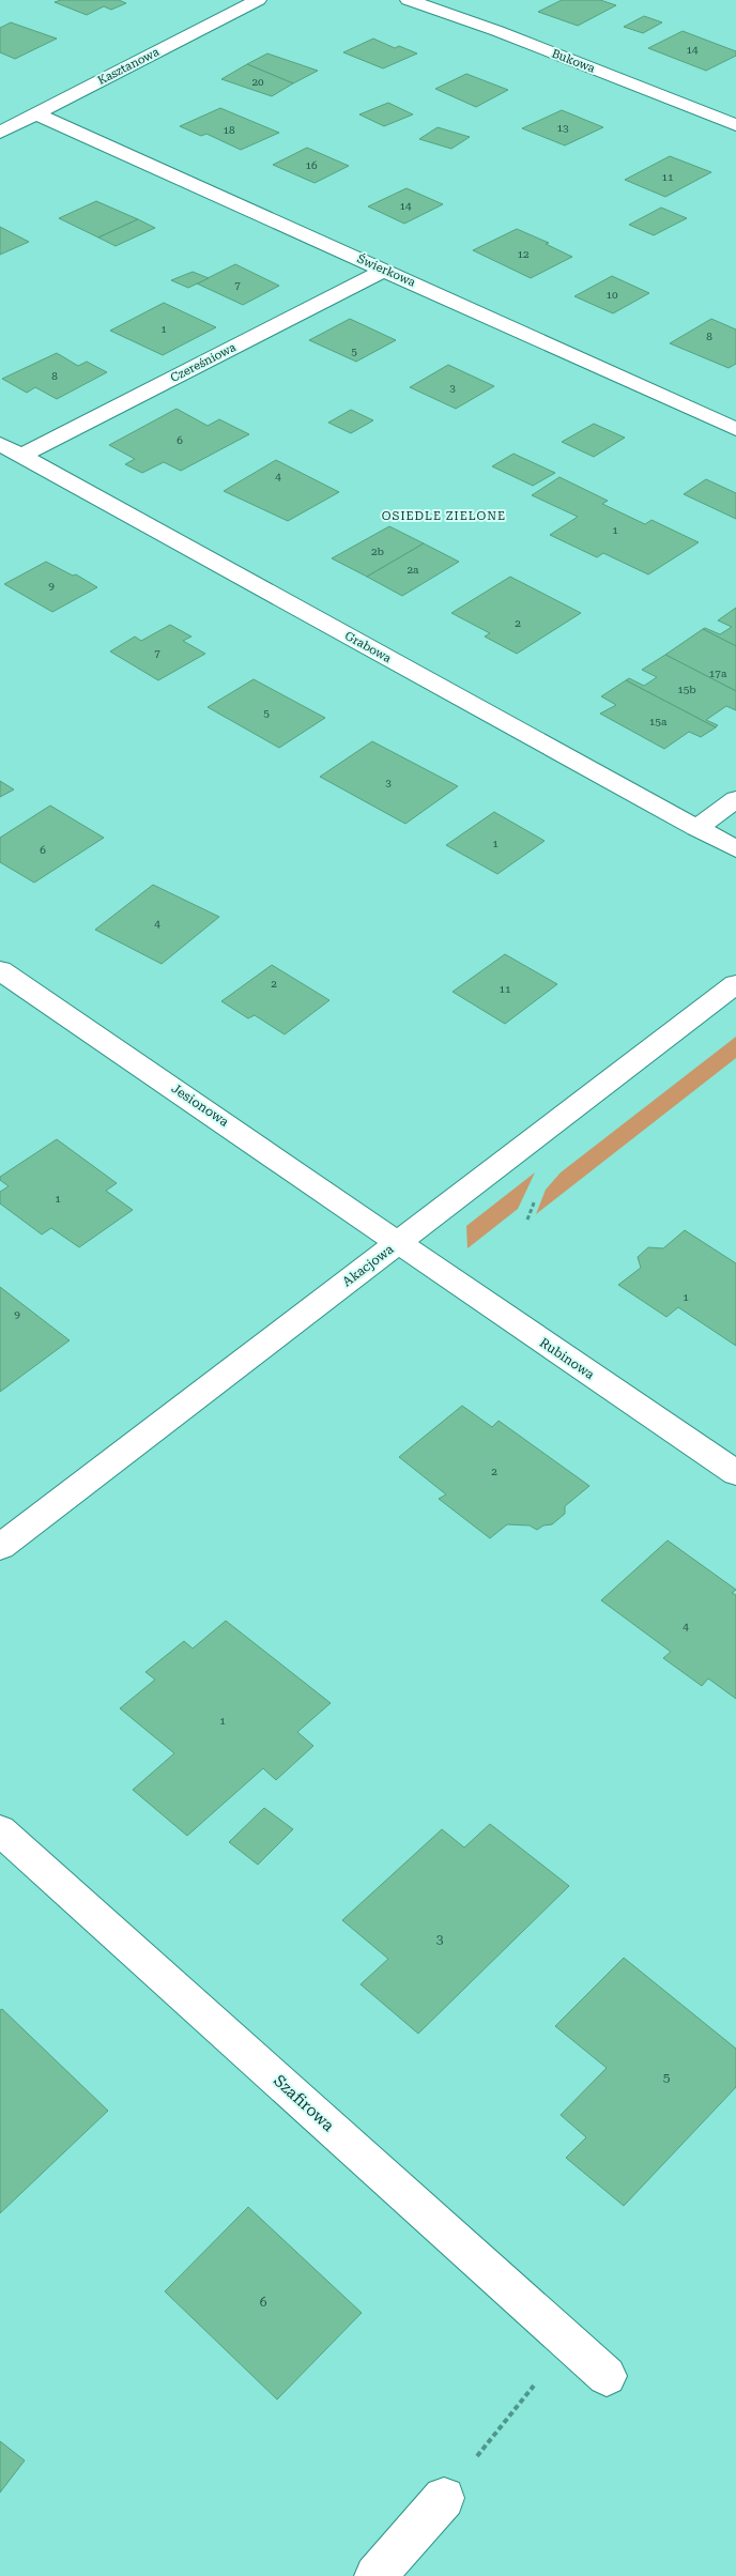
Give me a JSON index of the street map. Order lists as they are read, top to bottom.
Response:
{
  "streets": {
    "street": [
      "Bukowa",
      "Kasztanowa",
      "Świerkowa",
      "Czereśniowa",
      "Grabowa",
      "Jesionowa",
      "Akacjowa",
      "Rubinowa",
      "Szafirowa"
    ]
  },
  "crossings": [
    ["Kasztanowa", "Świerkowa"],
    ["Świerkowa", "Czereśniowa"],
    ["Czereśniowa", "Grabowa"],
    ["Jesionowa", "Akacjowa"],
    ["Jesionowa", "Rubinowa"],
    ["Akacjowa", "Rubinowa"]
  ],
  "districts": ["OSIEDLE ZIELONE"],
  "house_numbers": [
    "14",
    "20",
    "13",
    "18",
    "16",
    "11",
    "14",
    "12",
    "7",
    "10",
    "1",
    "8",
    "5",
    "8",
    "3",
    "6",
    "4",
    "1",
    "2b",
    "2a",
    "9",
    "2",
    "7",
    "17a",
    "15b",
    "5",
    "15a",
    "3",
    "1",
    "6",
    "4",
    "2",
    "11",
    "1",
    "1",
    "9",
    "2",
    "4",
    "1",
    "3",
    "5",
    "6"
  ]
}
